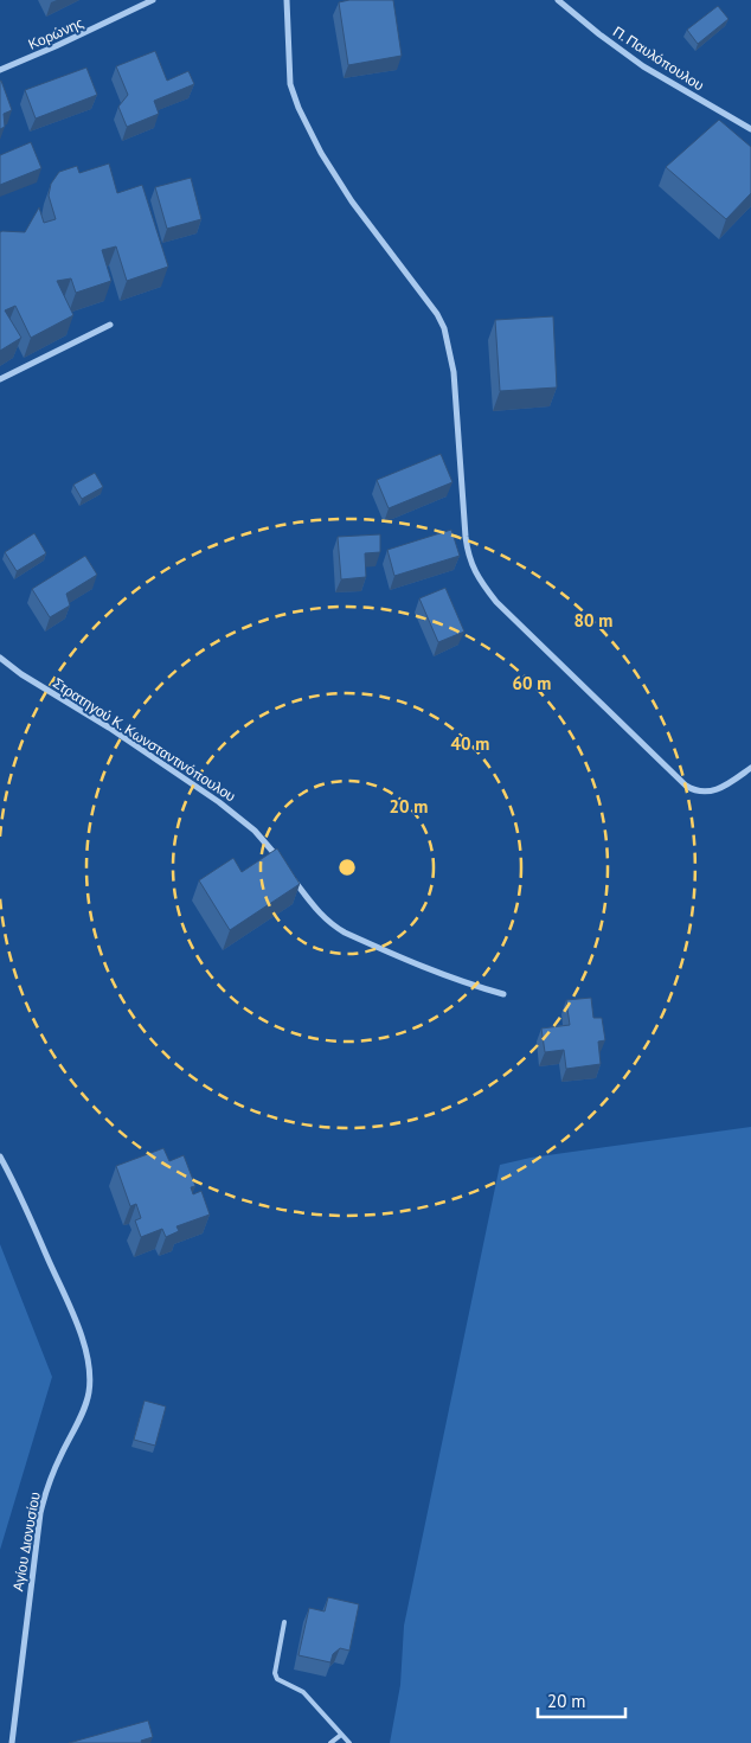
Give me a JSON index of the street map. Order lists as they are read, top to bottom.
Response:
{
  "streets": {
    "street": [
      "Κορώνης",
      "Π. Παυλόπουλου",
      "Στρατηγού Κ. Κωνσταντινόπουλου",
      "Αγίου Διονυσίου"
    ]
  },
  "scale_bar": "20 m",
  "rings": [
    "80 m",
    "60 m",
    "40 m",
    "20 m"
  ]
}
